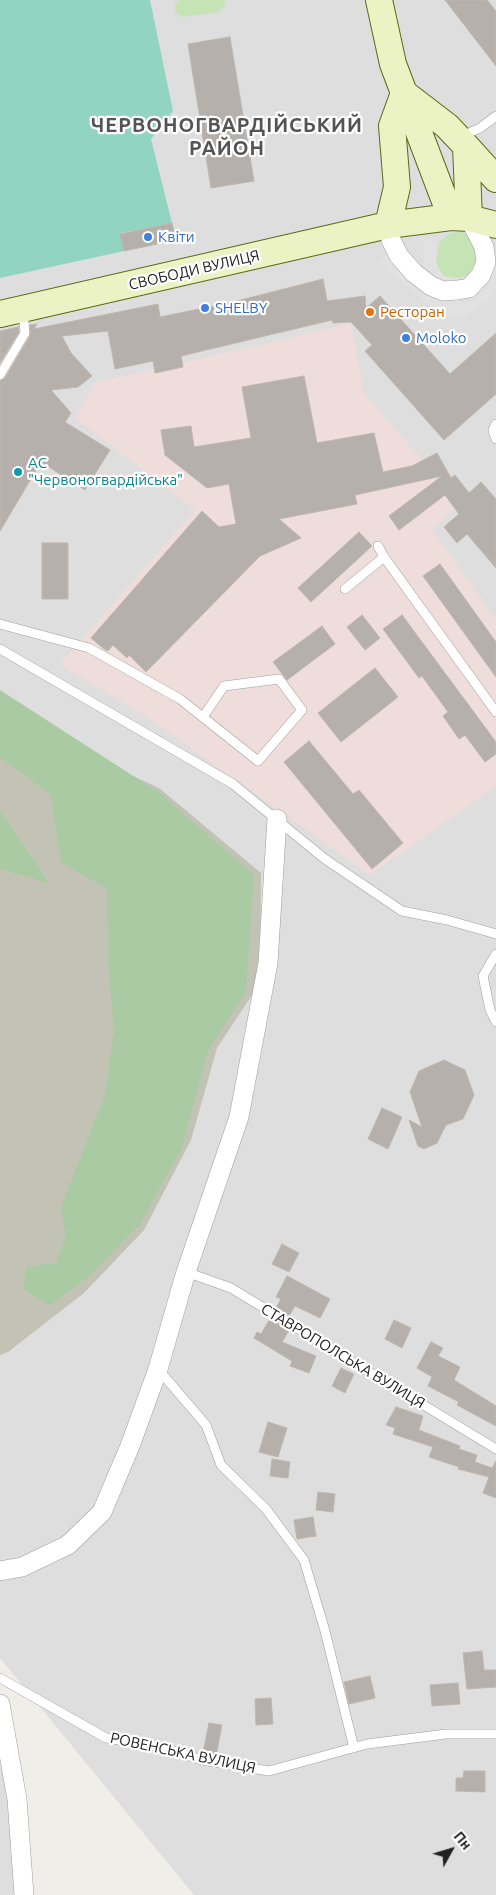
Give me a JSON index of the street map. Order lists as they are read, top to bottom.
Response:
{
  "streets": {
    "street": ["СВОБОДИ ВУЛИЦЯ"],
    "lane": ["СТАВРОПОЛСЬКА ВУЛИЦЯ", "РОВЕНСЬКА ВУЛИЦЯ"]
  },
  "districts": ["ЧЕРВОНОГВАРДІЙСЬКИЙ РАЙОН"],
  "places": [
    "Квіти",
    "SHELBY",
    "Ресторан",
    "Moloko",
    "АС \"Червоногвардійська\""
  ],
  "north": "top right"
}
